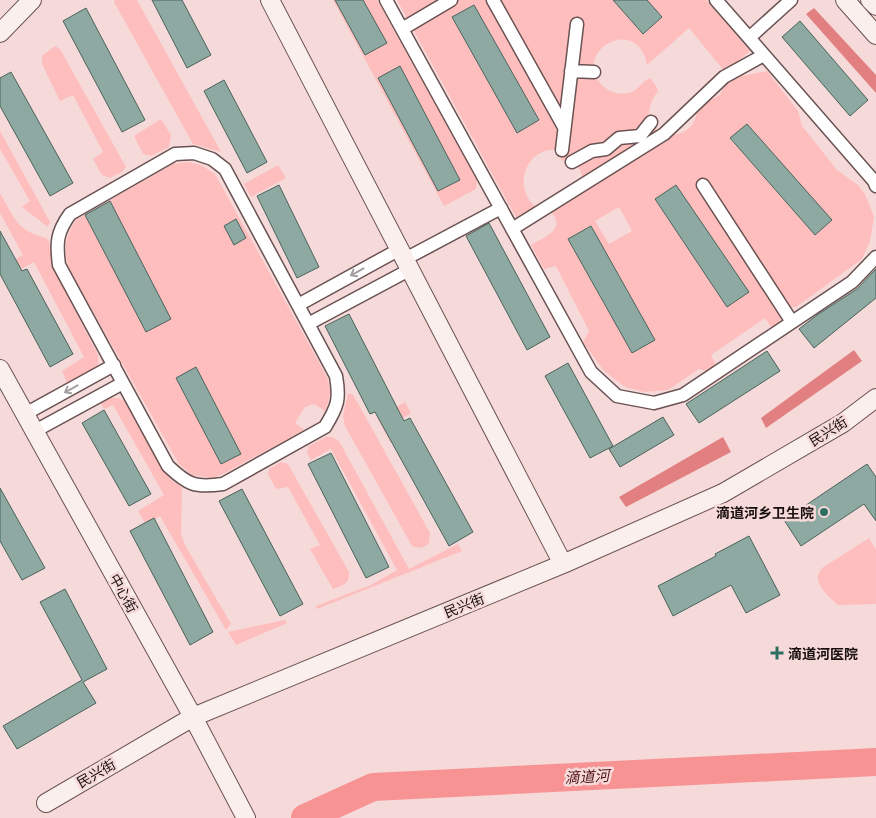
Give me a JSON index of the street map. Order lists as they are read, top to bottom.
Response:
{
  "streets": {
    "street": ["民兴街", "中心街"]
  },
  "crossings": [
    ["民兴街", "中心街"]
  ],
  "water": ["滴道河"],
  "places": {
    "other": ["滴道河乡卫生院"],
    "health": ["滴道河医院"]
  }
}
